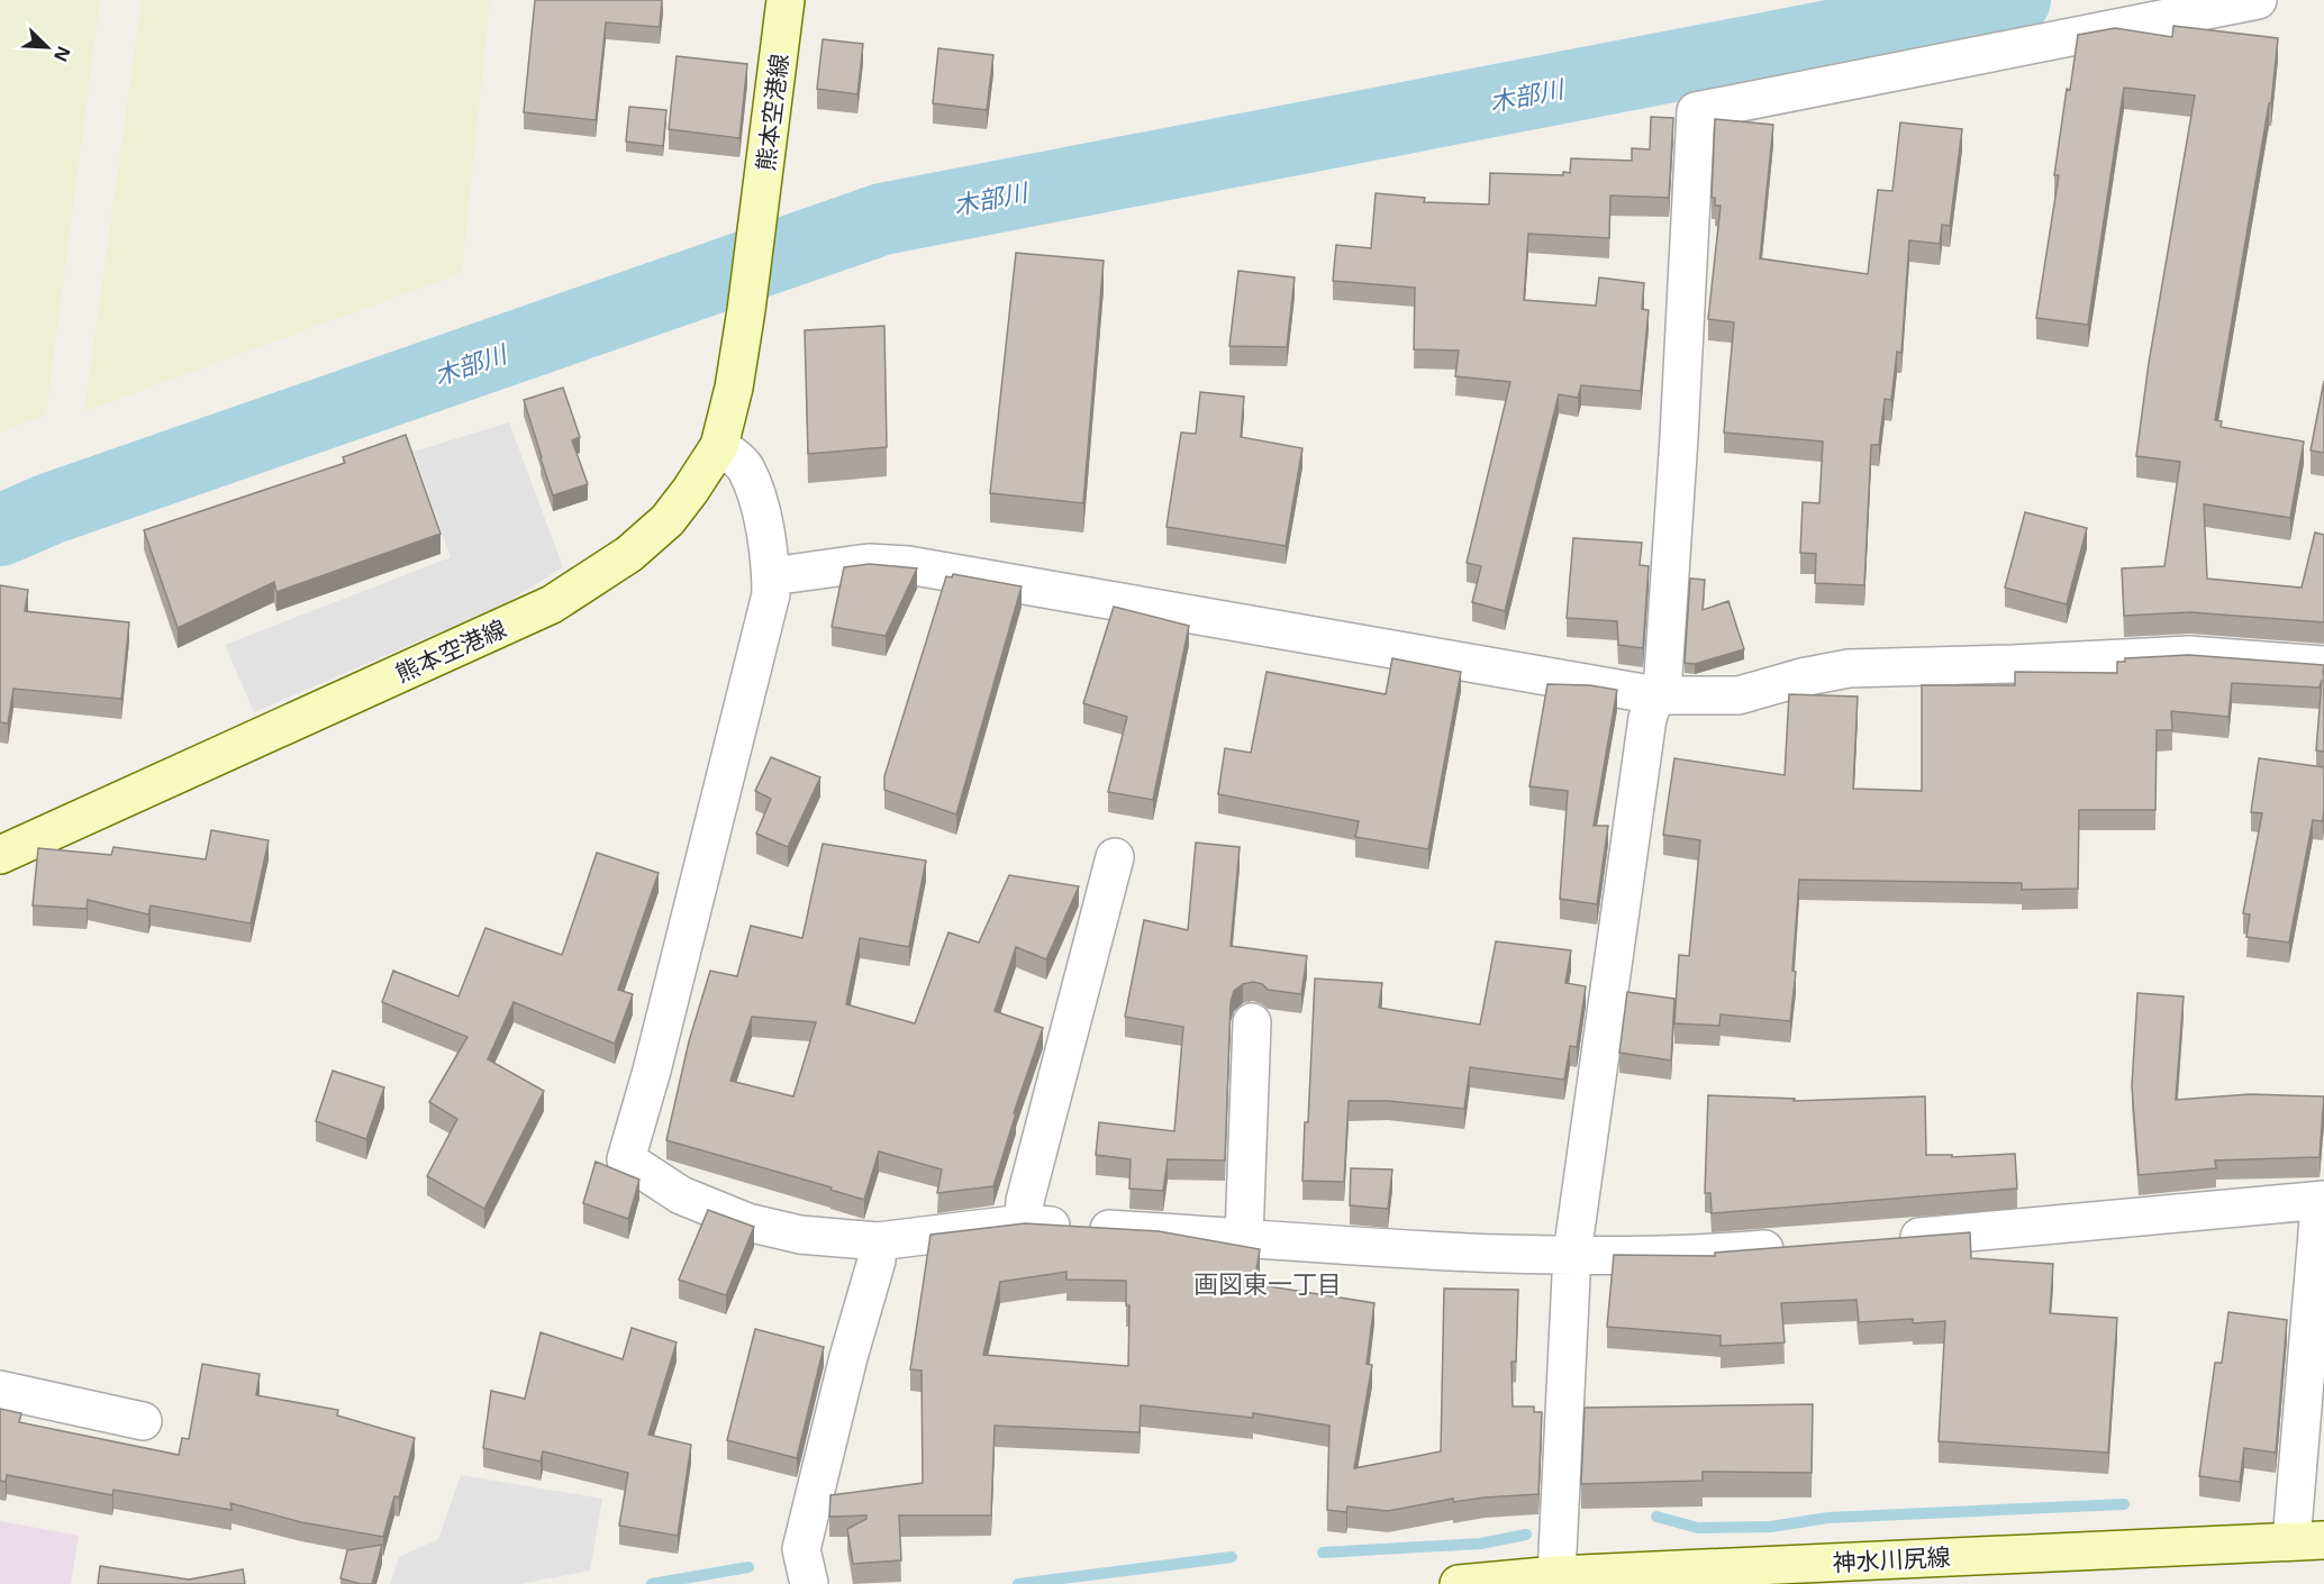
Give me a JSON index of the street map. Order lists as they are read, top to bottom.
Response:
{
  "streets": {
    "main road": ["熊本空港線", "神水川尻線"]
  },
  "districts": ["画図東一丁目"],
  "water": ["木部川"],
  "north": "bottom right"
}
